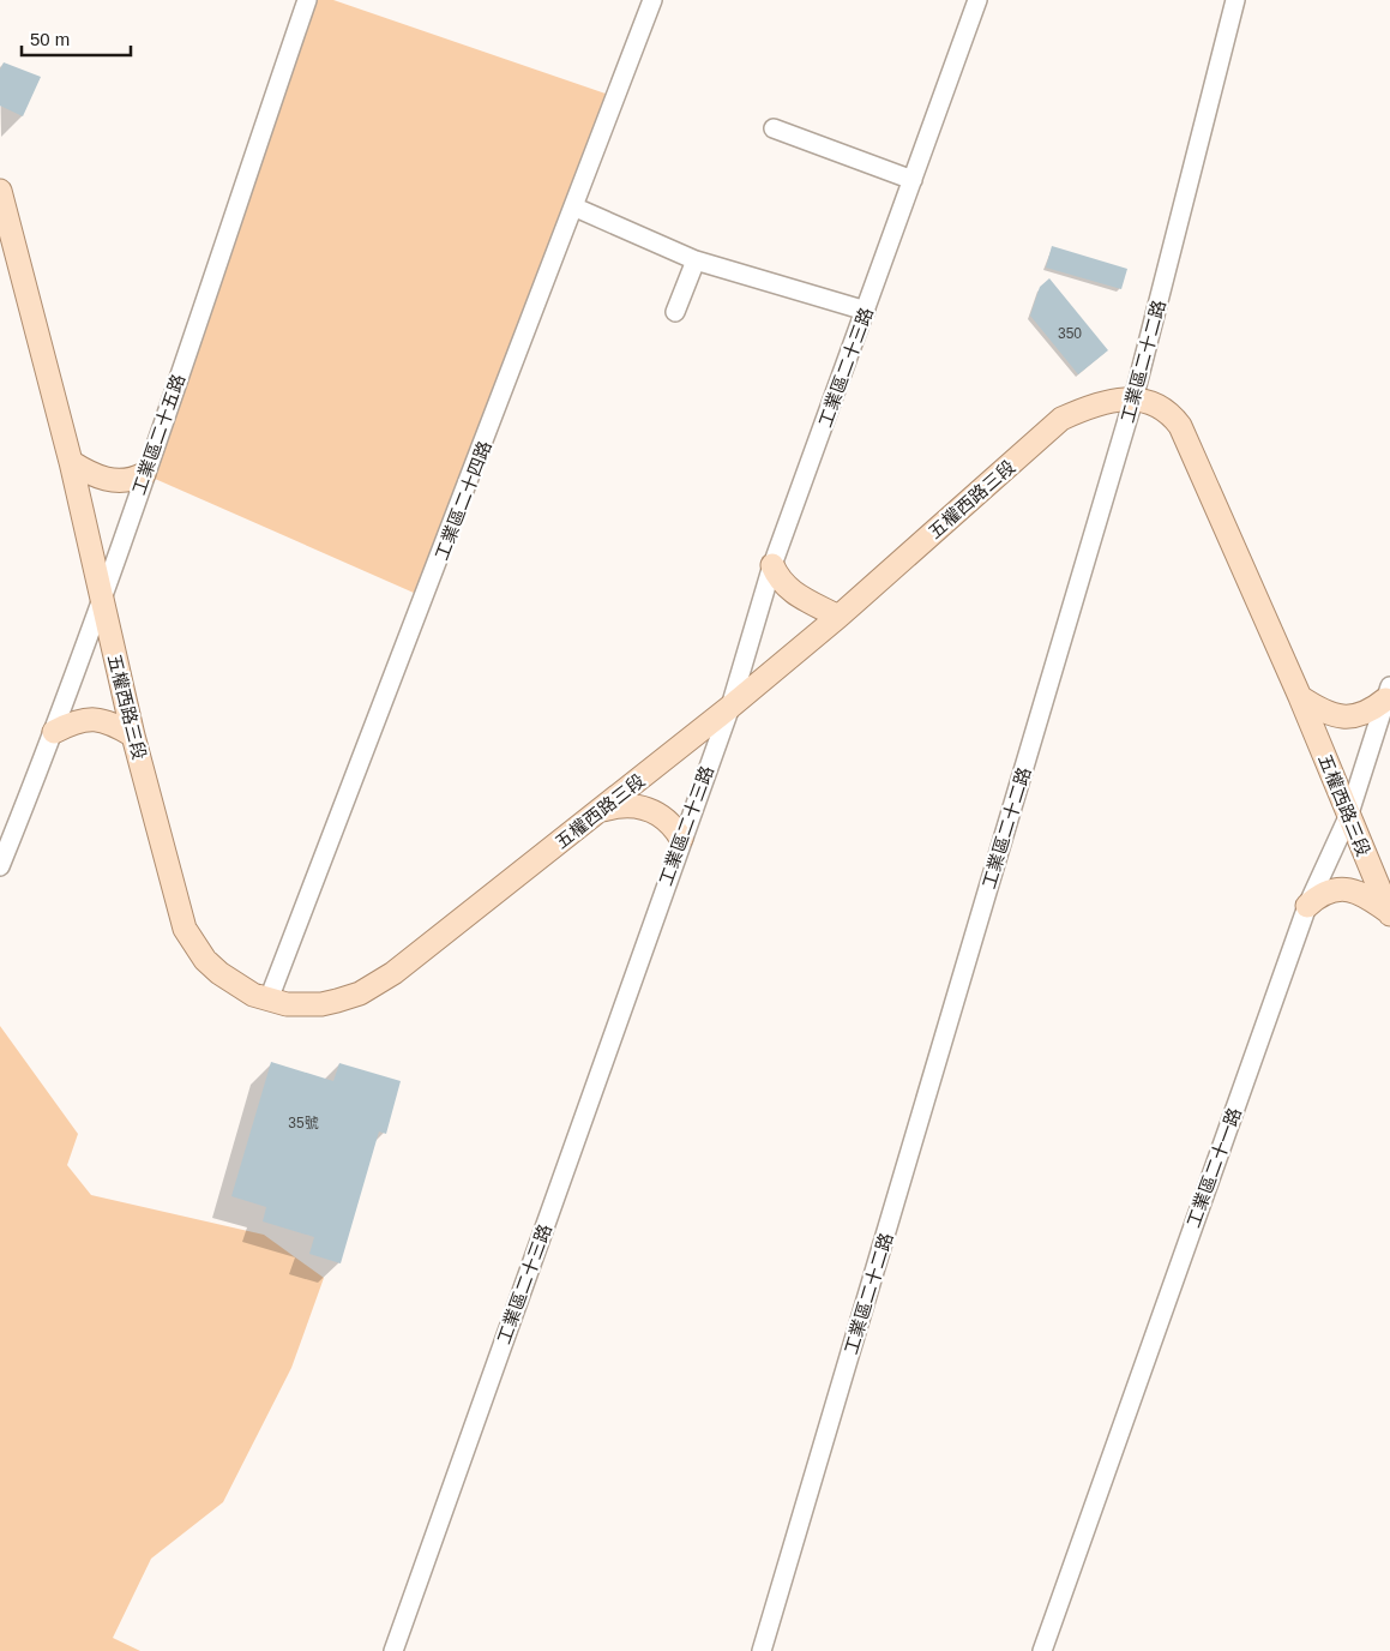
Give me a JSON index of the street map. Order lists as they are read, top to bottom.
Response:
{
  "streets": {
    "main road": ["五權西路三段"],
    "street": [
      "工業區二十二路",
      "工業區二十三路",
      "工業區二十五路",
      "工業區二十四路",
      "工業區二十一路"
    ]
  },
  "crossings": [
    ["工業區二十二路", "五權西路三段"],
    ["工業區二十三路", "五權西路三段"],
    ["工業區二十五路", "五權西路三段"],
    ["五權西路三段", "工業區二十四路"],
    ["五權西路三段", "工業區二十一路"]
  ],
  "house_numbers": ["350", "35號"],
  "scale_bar": "50 m"
}
